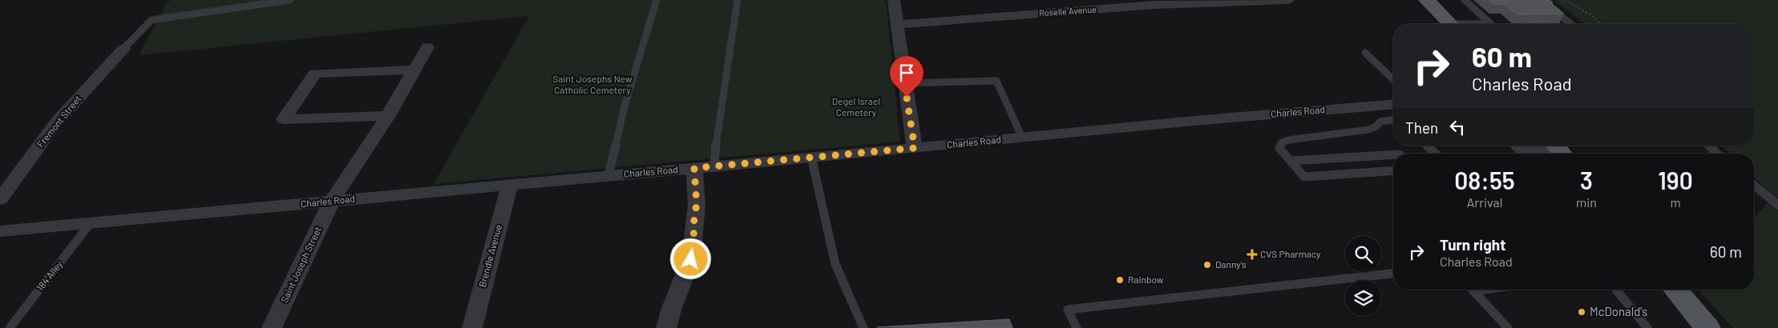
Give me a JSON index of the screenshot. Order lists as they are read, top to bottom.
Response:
{
  "streets": {
    "street": [
      "Roselle Avenue",
      "Charles Road",
      "Fremont Street",
      "Brendle Avenue",
      "Saint Joseph Street"
    ],
    "lane": ["184 Alley"]
  },
  "crossings": [
    ["Charles Road", "Brendle Avenue"],
    ["Charles Road", "Saint Joseph Street"],
    ["Charles Road", "184 Alley"]
  ],
  "parks": ["Saint Josephs New Catholic Cemetery", "Degel Israel Cemetery"],
  "places": {
    "health": ["CVS Pharmacy"],
    "other": ["Danny's", "Rainbow", "McDonald's"]
  },
  "page": {
    "turn": ["60 m", "Charles Road"],
    "then": "Then",
    "eta": [
      "08:55",
      "Arrival",
      "3",
      "min",
      "190",
      "m"
    ],
    "list": [
      {
        "name": "Turn right",
        "note": "Charles Road",
        "value": "60 m"
      }
    ]
  }
}
